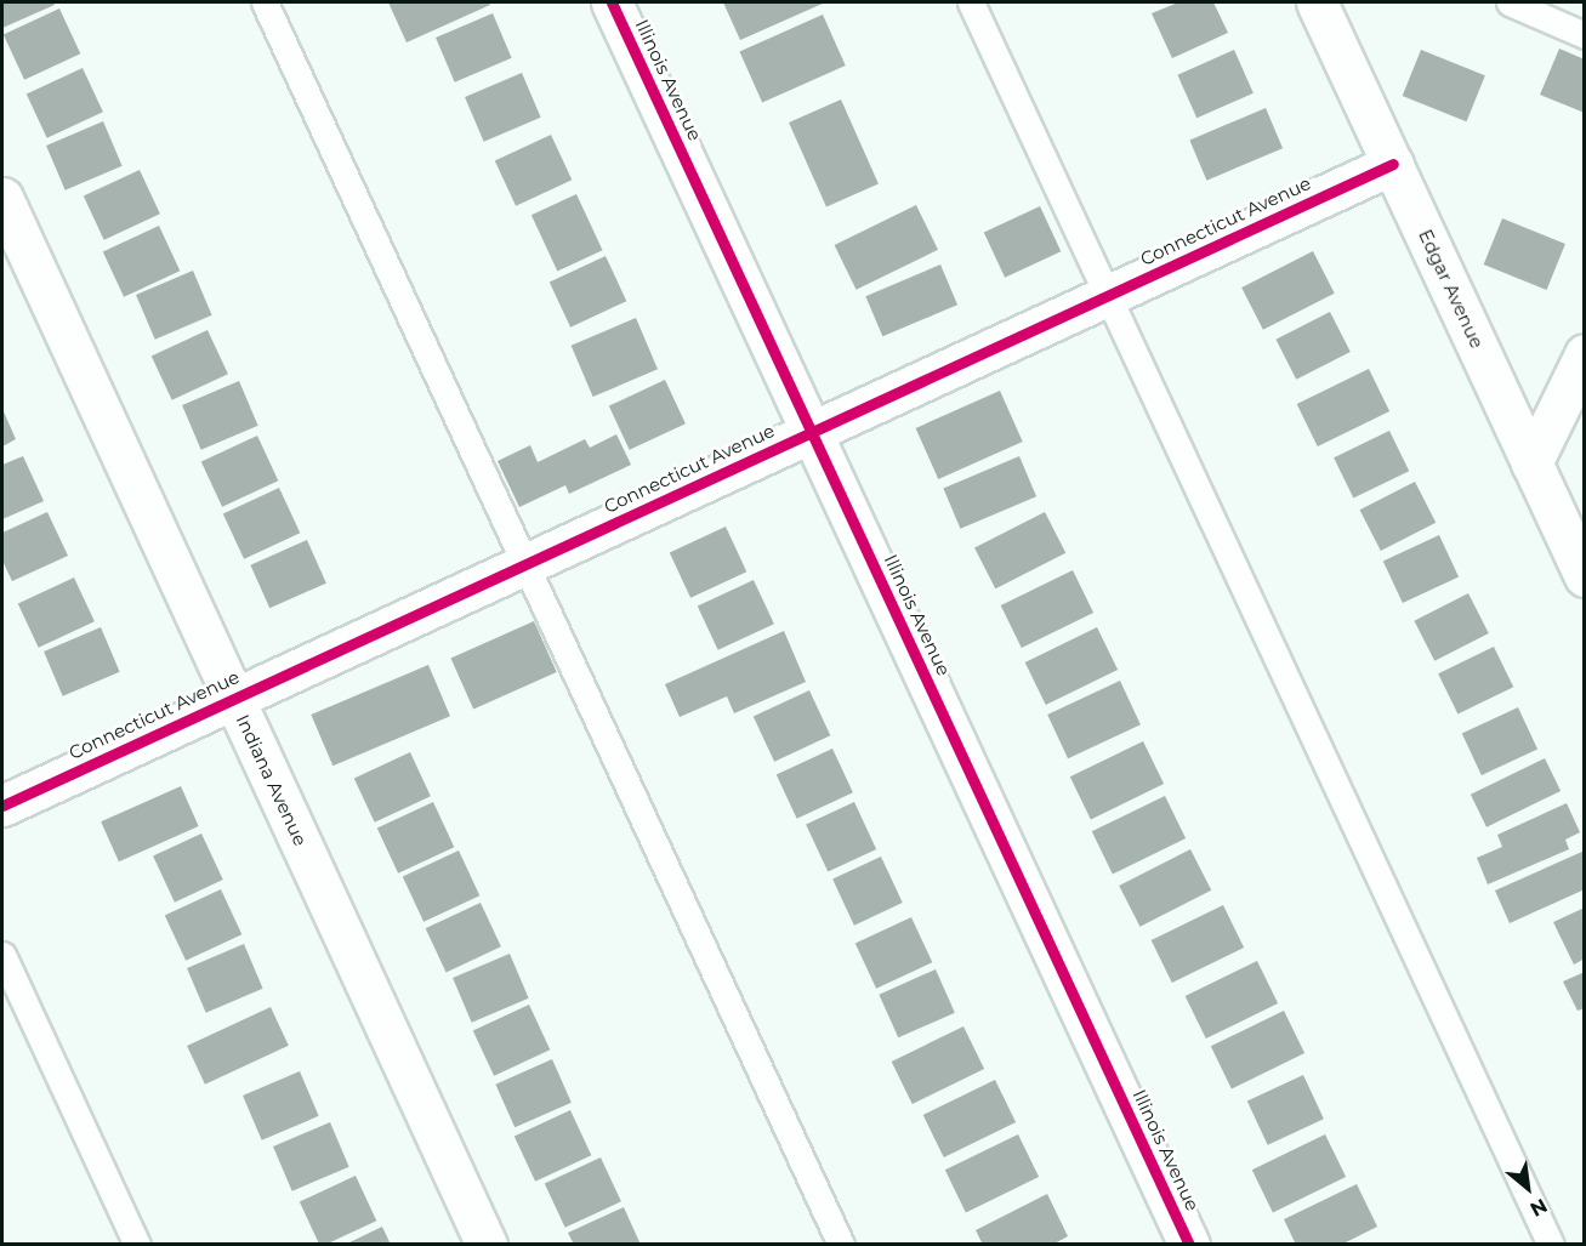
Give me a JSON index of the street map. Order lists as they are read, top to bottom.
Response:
{
  "streets": {
    "street": [
      "Illinois Avenue",
      "Connecticut Avenue",
      "Edgar Avenue",
      "Indiana Avenue"
    ]
  },
  "crossings": [
    ["Illinois Avenue", "Connecticut Avenue"],
    ["Connecticut Avenue", "Edgar Avenue"],
    ["Connecticut Avenue", "Indiana Avenue"]
  ],
  "north": "bottom right"
}
